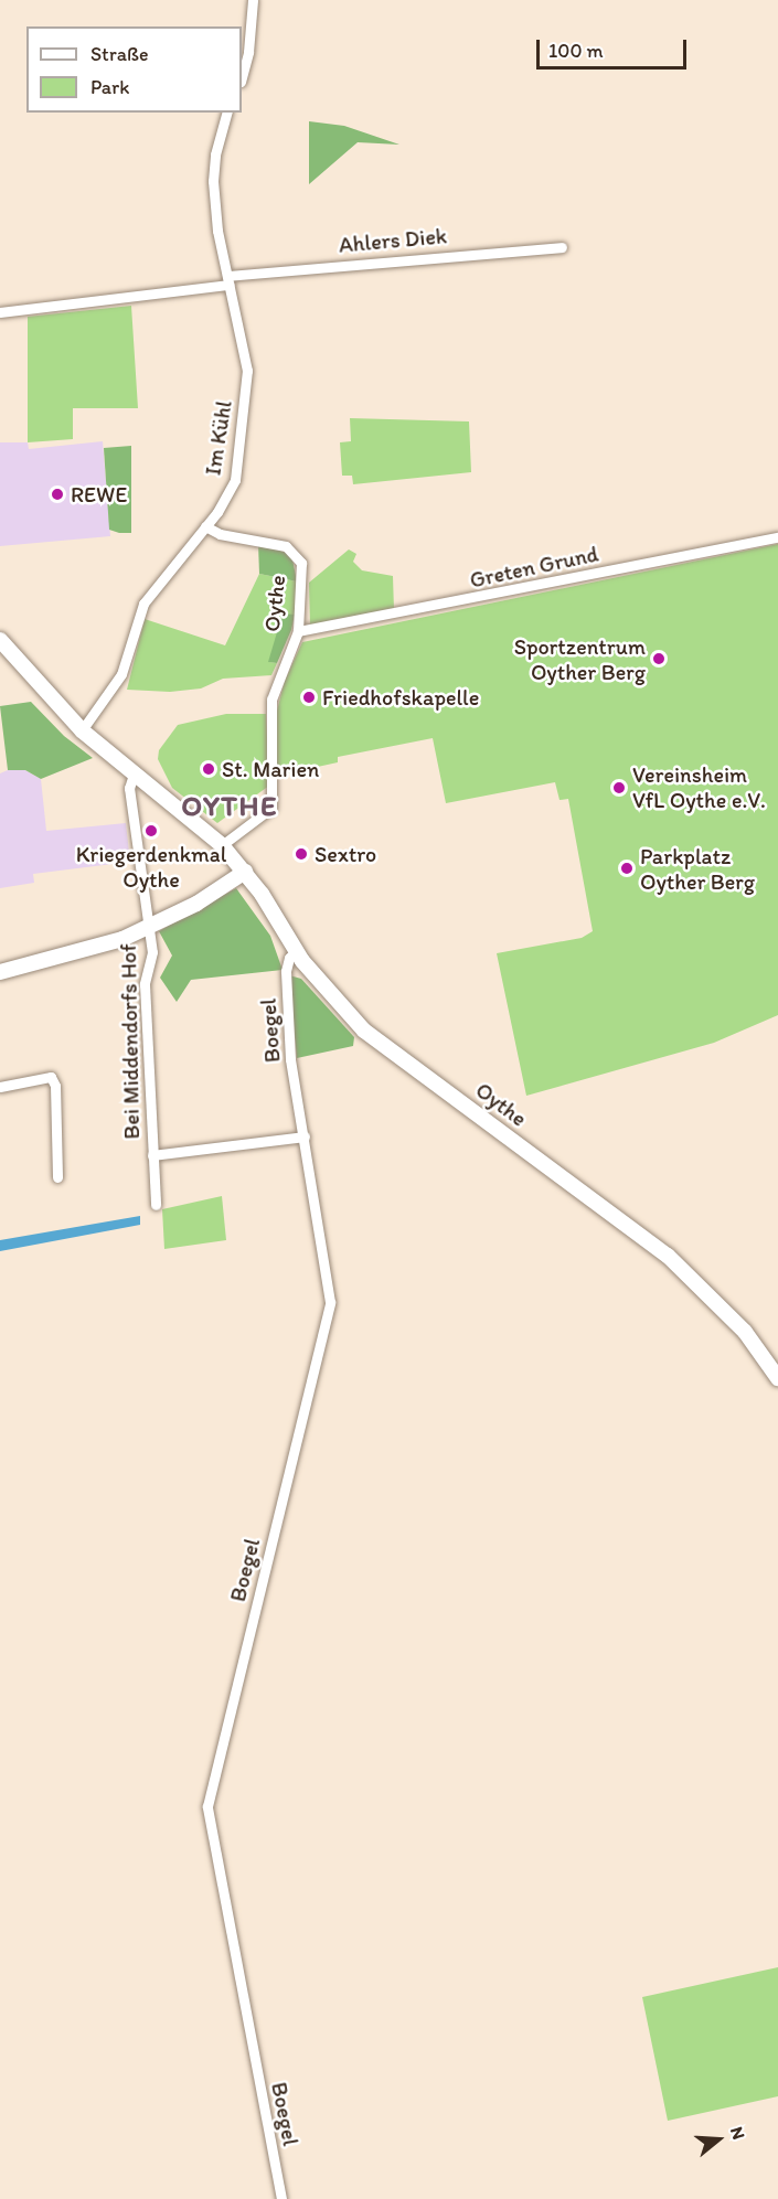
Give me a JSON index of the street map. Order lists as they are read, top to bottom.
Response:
{
  "streets": {
    "main road": ["Oythe"],
    "street": [
      "Ahlers Diek",
      "Im Kühl",
      "Greten Grund",
      "Boegel",
      "Bei Middendorfs Hof"
    ]
  },
  "crossings": [
    ["Ahlers Diek", "Im Kühl"],
    ["Im Kühl", "Oythe"],
    ["Greten Grund", "Oythe"],
    ["Oythe", "Boegel"],
    ["Boegel", "Bei Middendorfs Hof"]
  ],
  "districts": ["OYTHE"],
  "places": [
    "REWE",
    "Sportzentrum Oyther Berg",
    "Friedhofskapelle",
    "St. Marien",
    "Vereinsheim VfL Oythe e.V.",
    "Kriegerdenkmal Oythe",
    "Sextro",
    "Parkplatz Oyther Berg"
  ],
  "legend": ["Straße", "Park"],
  "scale_bar": "100 m",
  "north": "right"
}
